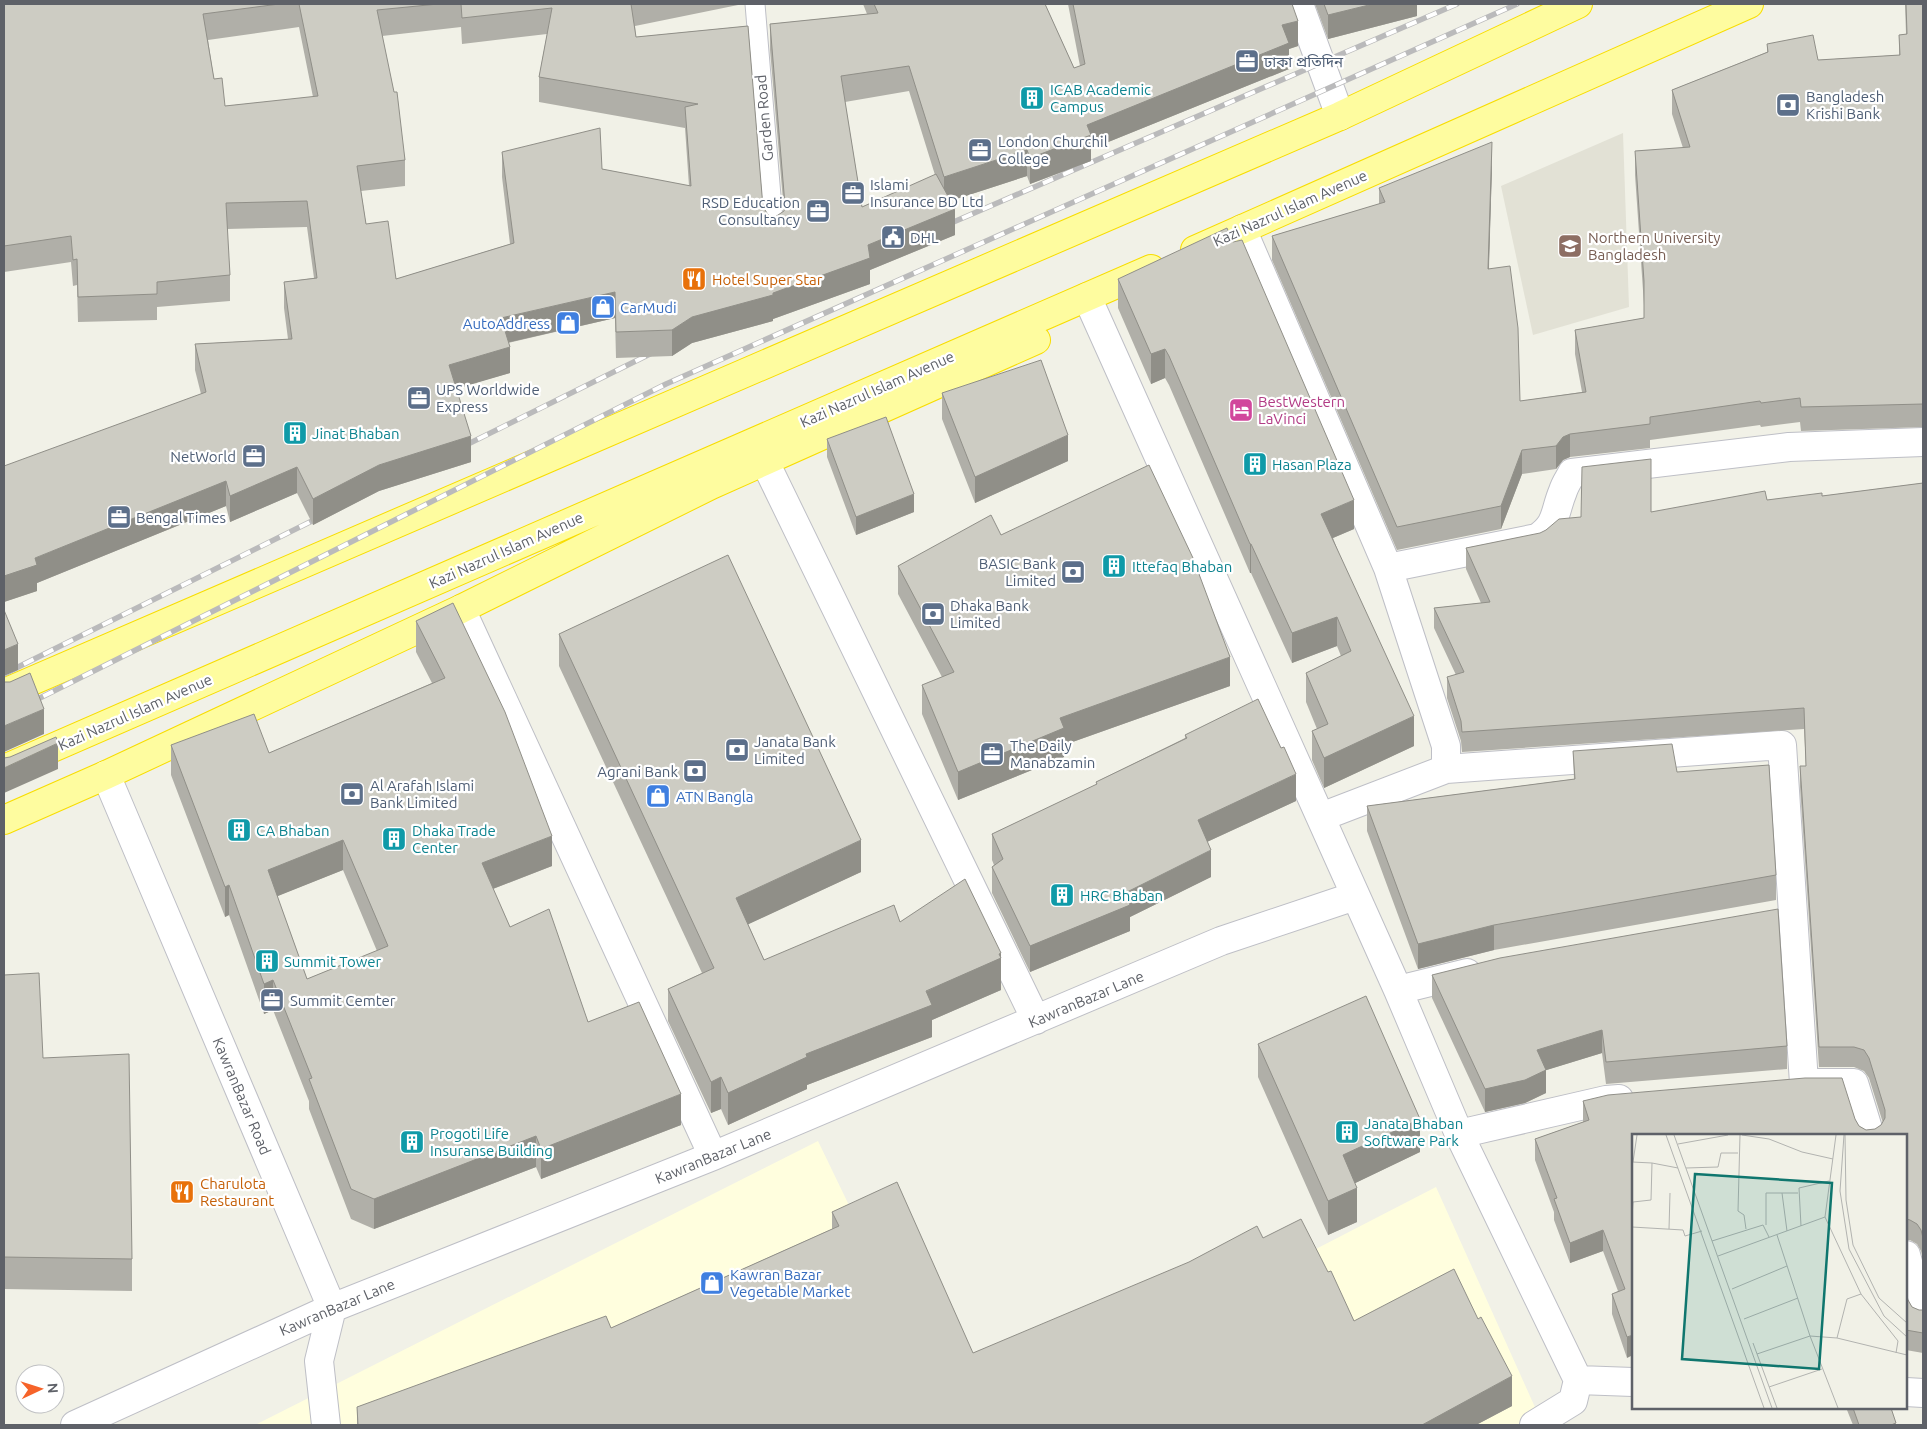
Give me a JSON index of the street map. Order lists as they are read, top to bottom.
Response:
{
  "streets": {
    "highway": ["Kazi Nazrul Islam Avenue"],
    "street": ["KawranBazar Lane", "KawranBazar Road"],
    "lane": ["Garden Road"]
  },
  "crossings": [
    ["KawranBazar Lane", "KawranBazar Road"]
  ],
  "places": {
    "office": [
      "ঢাকা প্রতিদিন",
      "London Churchil College",
      "Islami Insurance BD Ltd",
      "RSD Education Consultancy",
      "UPS Worldwide Express",
      "NetWorld",
      "Bengal Times",
      "The Daily Manabzamin",
      "Summit Cemter"
    ],
    "building": [
      "ICAB Academic Campus",
      "Jinat Bhaban",
      "Hasan Plaza",
      "Ittefaq Bhaban",
      "CA Bhaban",
      "Dhaka Trade Center",
      "HRC Bhaban",
      "Summit Tower",
      "Janata Bhaban Software Park",
      "Progoti Life Insuranse Building"
    ],
    "bank": [
      "Bangladesh Krishi Bank",
      "BASIC Bank Limited",
      "Dhaka Bank Limited",
      "Janata Bank Limited",
      "Agrani Bank",
      "Al Arafah Islami Bank Limited"
    ],
    "public building": ["DHL"],
    "school or university": ["Northern University Bangladesh"],
    "restaurant": ["Hotel Super Star", "Charulota Restaurant"],
    "shop": [
      "CarMudi",
      "AutoAddress",
      "ATN Bangla",
      "Kawran Bazar Vegetable Market"
    ],
    "hotel": ["BestWestern LaVinci"]
  },
  "north": "right"
}
